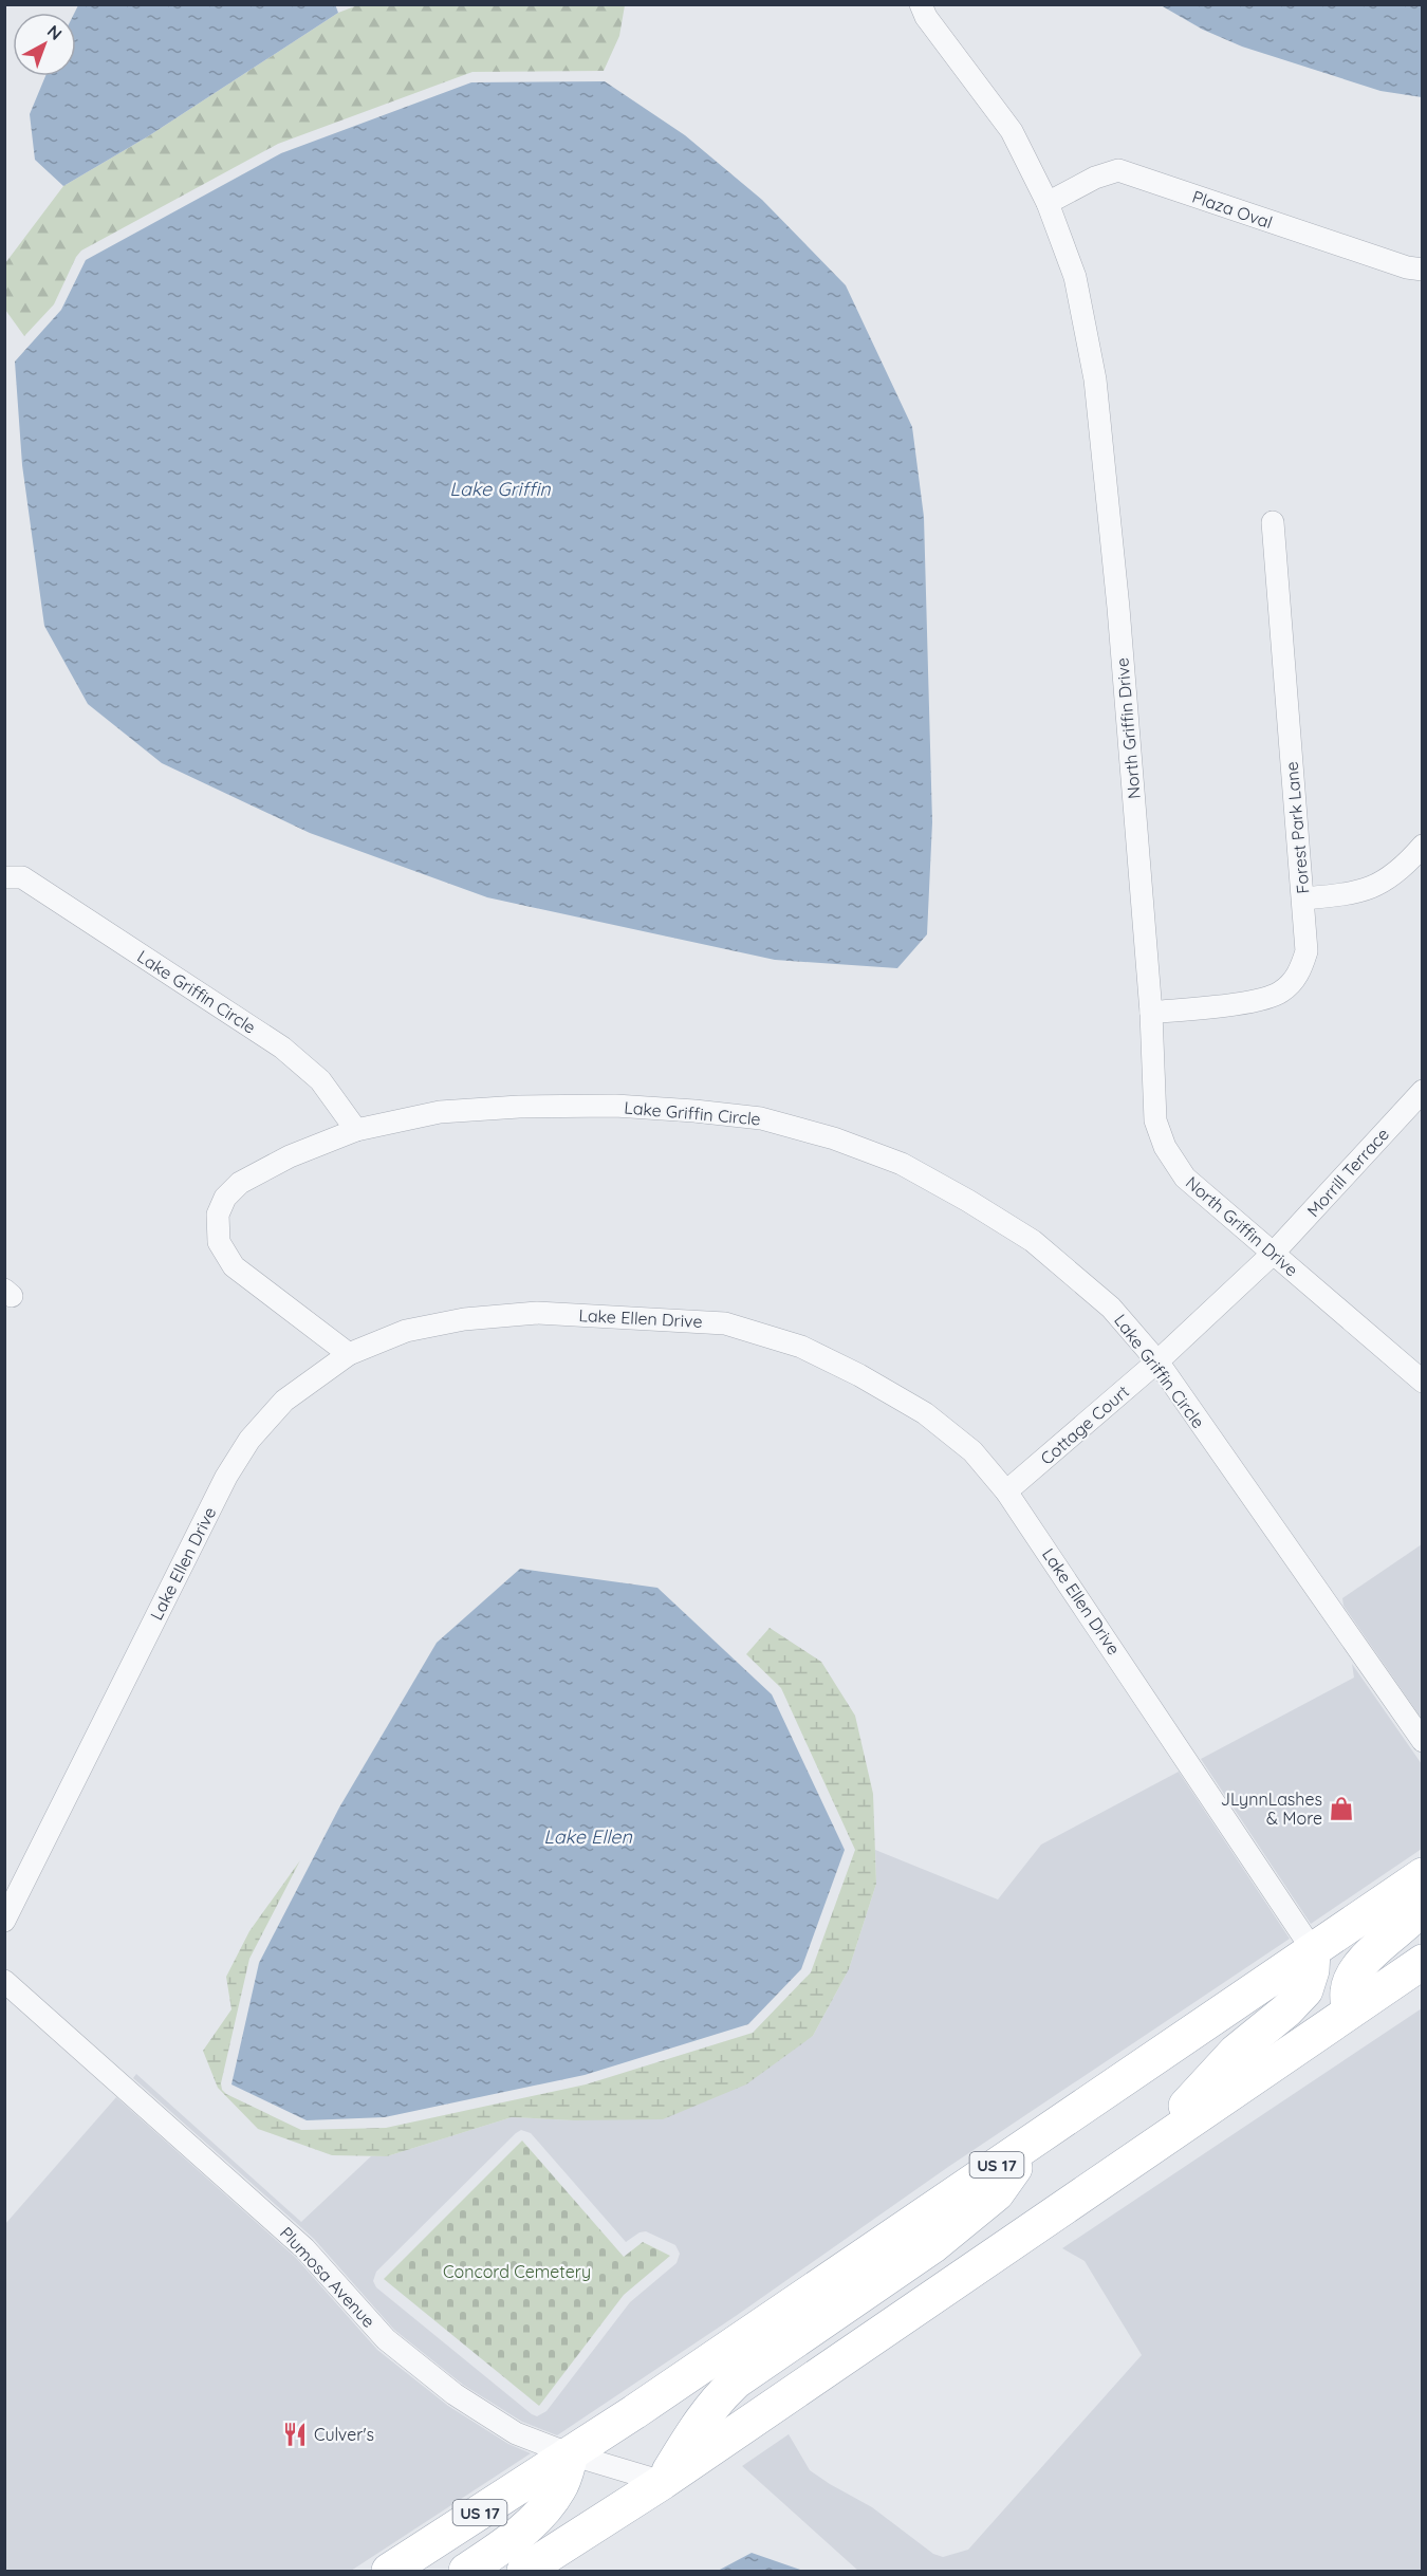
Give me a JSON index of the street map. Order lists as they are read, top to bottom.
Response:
{
  "streets": {
    "main road": ["US 17"],
    "street": [
      "Plaza Oval",
      "North Griffin Drive",
      "Forest Park Lane",
      "Lake Griffin Circle",
      "Morrill Terrace",
      "Lake Ellen Drive",
      "Cottage Court",
      "Plumosa Avenue"
    ]
  },
  "crossings": [
    ["Plaza Oval", "North Griffin Drive"],
    ["North Griffin Drive", "Forest Park Lane"],
    ["North Griffin Drive", "Morrill Terrace"],
    ["North Griffin Drive", "Cottage Court"],
    ["Lake Griffin Circle", "Cottage Court"],
    ["Morrill Terrace", "Cottage Court"],
    ["Lake Ellen Drive", "Cottage Court"],
    ["Lake Ellen Drive", "US 17"],
    ["US 17", "Plumosa Avenue"]
  ],
  "water": ["Lake Griffin", "Lake Ellen"],
  "parks": ["Concord Cemetery"],
  "places": {
    "shop": ["JLynnLashes & More"],
    "restaurant": ["Culver's"]
  },
  "north": "top right"
}
